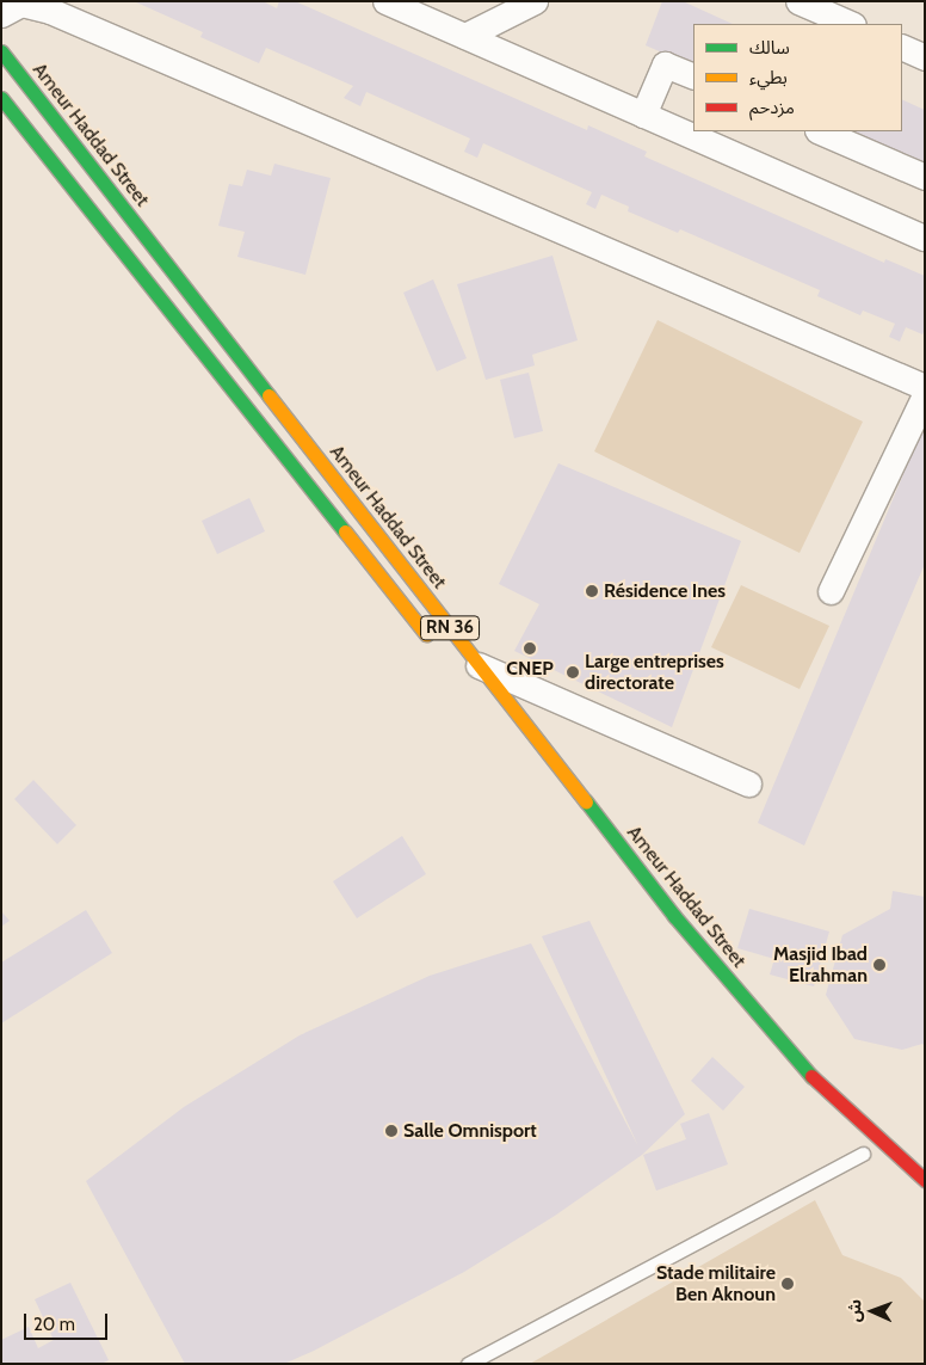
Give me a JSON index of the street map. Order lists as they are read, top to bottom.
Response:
{
  "streets": {
    "main road": ["Ameur Haddad Street", "RN 36"]
  },
  "places": [
    "Résidence Ines",
    "CNEP",
    "Large entreprises directorate",
    "Masjid Ibad Elrahman",
    "Salle Omnisport",
    "Stade militaire Ben Aknoun"
  ],
  "legend": ["سالك", "بطيء", "مزدحم"],
  "scale_bar": "20 m",
  "north": "left"
}
